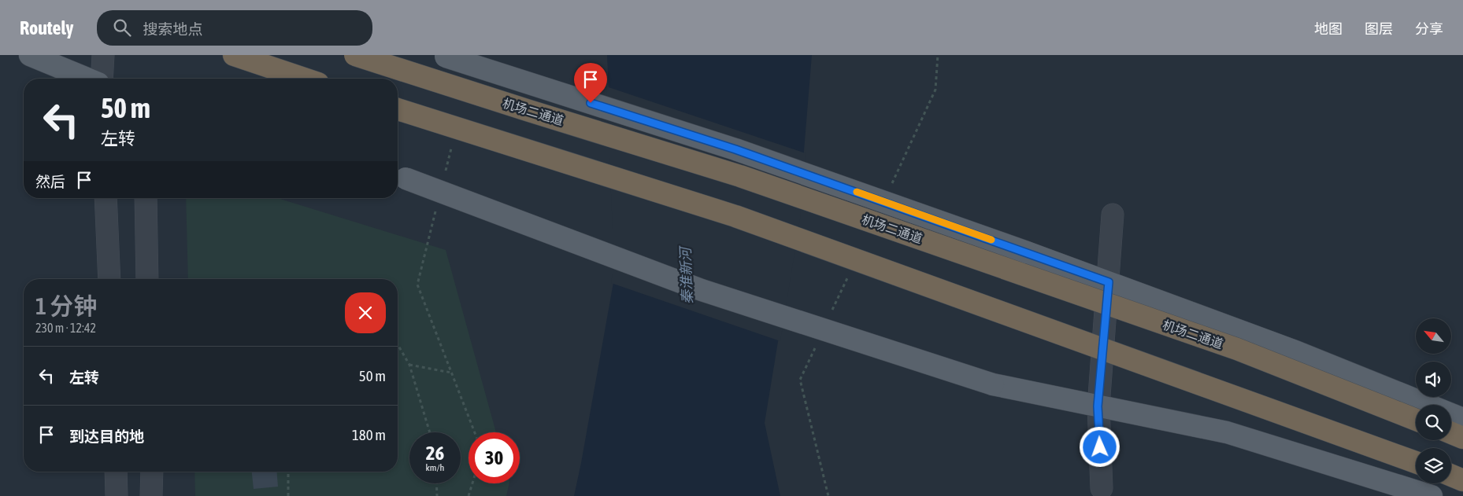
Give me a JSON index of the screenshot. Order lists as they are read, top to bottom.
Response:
{
  "streets": {
    "highway": ["机场二通道"]
  },
  "water": ["秦淮新河"],
  "north": "top left",
  "page": {
    "header": "Routely",
    "search": "搜索地点",
    "nav": ["地图", "图层", "分享"],
    "turn": ["50 m", "左转"],
    "then": "然后",
    "heading": ["1 分钟", "230 m · 12:42"],
    "list": [
      {
        "name": "左转",
        "value": "50 m"
      },
      {
        "name": "到达目的地",
        "value": "180 m"
      }
    ],
    "speed": "26 km/h",
    "limit": "30"
  }
}
